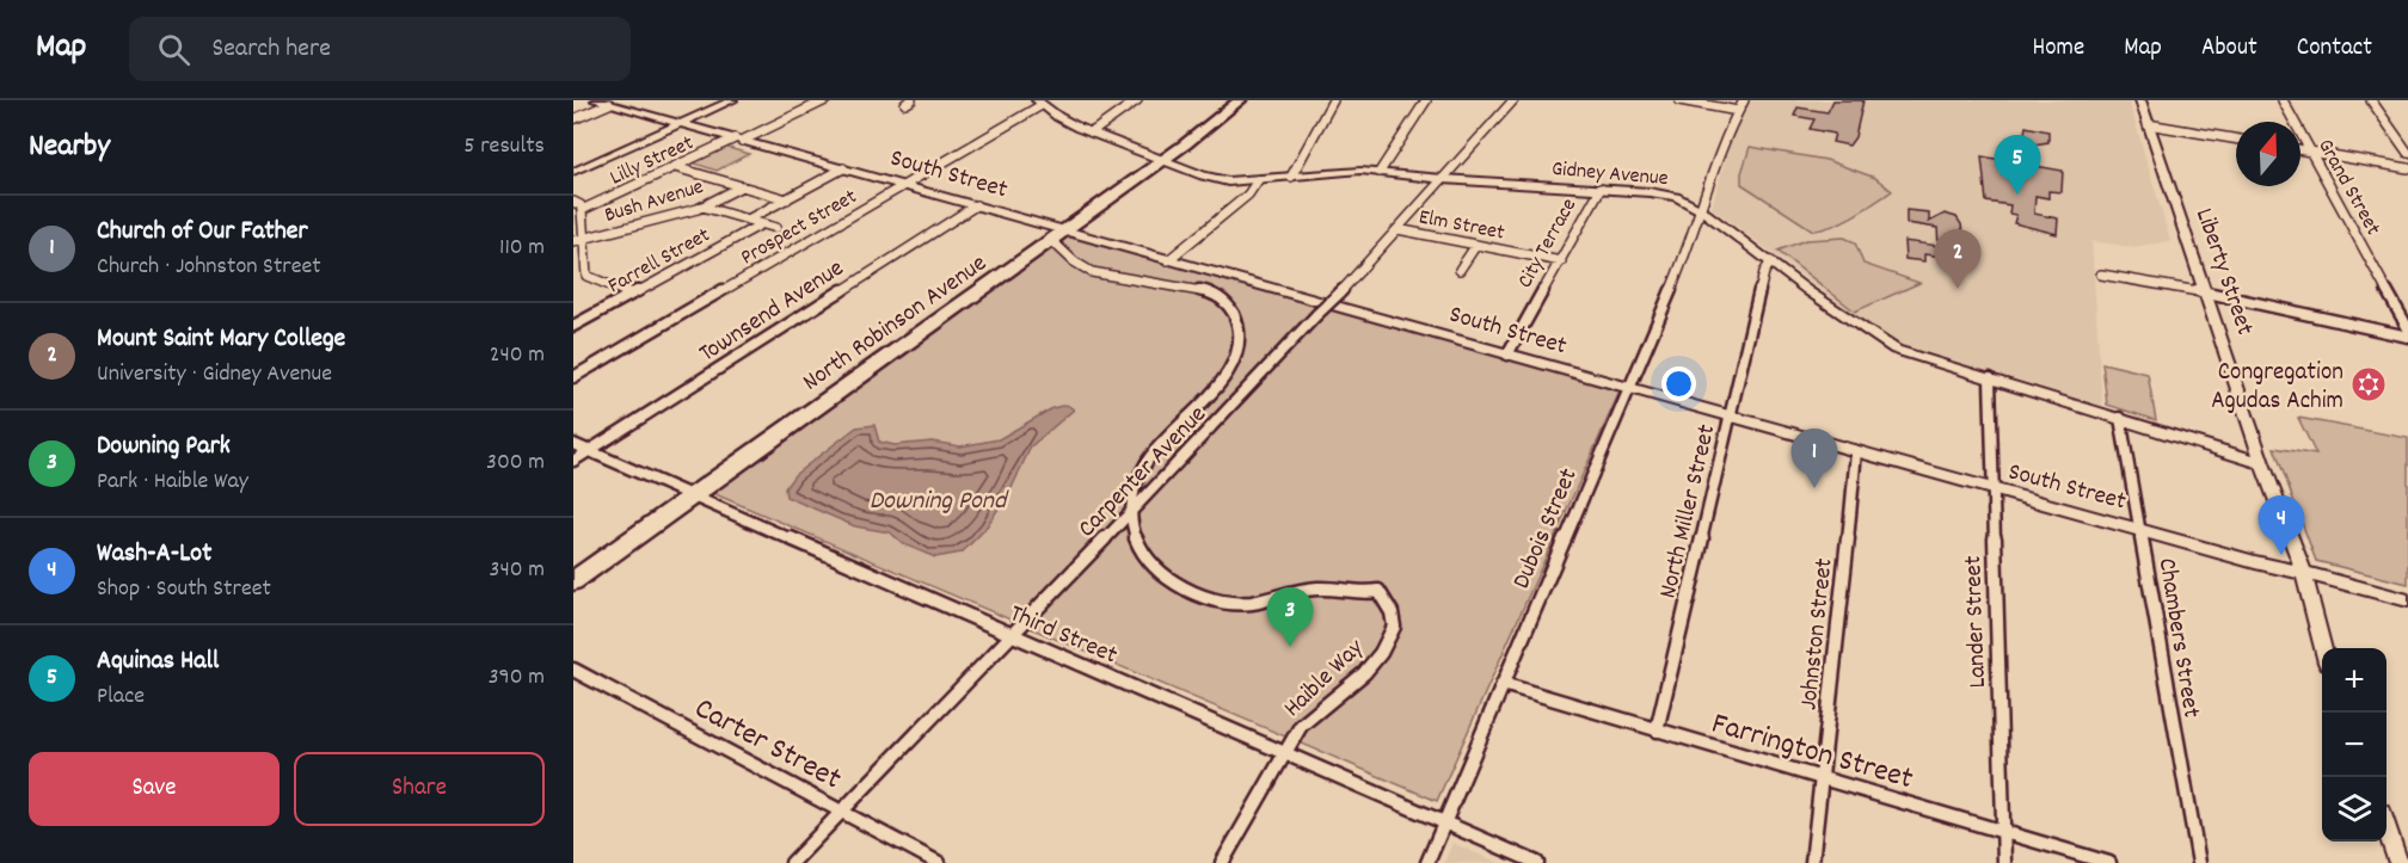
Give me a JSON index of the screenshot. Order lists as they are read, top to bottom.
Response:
{
  "streets": {
    "highway": ["North Robinson Avenue"],
    "street": [
      "Lilly Street",
      "South Street",
      "Gidney Avenue",
      "Grand Street",
      "Bush Avenue",
      "Elm Street",
      "Prospect Street",
      "City Terrace",
      "Farrell Street",
      "Liberty Street",
      "Townsend Avenue",
      "Carpenter Avenue",
      "North Miller Street",
      "Dubois Street",
      "Lander Street",
      "Third Street",
      "Johnston Street",
      "Chambers Street",
      "Haible Way",
      "Carter Street",
      "Farrington Street"
    ]
  },
  "crossings": [
    ["Lilly Street", "South Street"],
    ["South Street", "Prospect Street"],
    ["South Street", "City Terrace"],
    ["South Street", "Liberty Street"],
    ["South Street", "Townsend Avenue"],
    ["South Street", "North Robinson Avenue"],
    ["South Street", "North Miller Street"],
    ["South Street", "Dubois Street"],
    ["South Street", "Lander Street"],
    ["South Street", "Johnston Street"],
    ["South Street", "Chambers Street"],
    ["Gidney Avenue", "Prospect Street"],
    ["Gidney Avenue", "City Terrace"],
    ["Gidney Avenue", "Liberty Street"],
    ["Gidney Avenue", "North Robinson Avenue"],
    ["Gidney Avenue", "Carpenter Avenue"],
    ["Gidney Avenue", "North Miller Street"],
    ["Gidney Avenue", "Dubois Street"],
    ["Gidney Avenue", "Lander Street"],
    ["Gidney Avenue", "Chambers Street"],
    ["Elm Street", "City Terrace"],
    ["Elm Street", "Carpenter Avenue"],
    ["Townsend Avenue", "Third Street"],
    ["North Robinson Avenue", "Third Street"],
    ["Carpenter Avenue", "Third Street"],
    ["Carpenter Avenue", "Haible Way"],
    ["Carpenter Avenue", "Carter Street"],
    ["North Miller Street", "Farrington Street"],
    ["Dubois Street", "Third Street"],
    ["Dubois Street", "Farrington Street"],
    ["Lander Street", "Farrington Street"],
    ["Third Street", "Haible Way"],
    ["Johnston Street", "Farrington Street"]
  ],
  "water": ["Downing Pond"],
  "places": {
    "synagogue": ["Congregation Agudas Achim"]
  },
  "north": "top",
  "page": {
    "header": "Map",
    "search": "Search here",
    "nav": [
      "Home",
      "Map",
      "About",
      "Contact"
    ],
    "heading": ["Nearby", "5 results"],
    "pins": [
      "5",
      "2",
      "1",
      "4",
      "3"
    ],
    "list": [
      {
        "mark": "1",
        "name": "Church of Our Father",
        "note": "Church · Johnston Street",
        "value": "110 m"
      },
      {
        "mark": "2",
        "name": "Mount Saint Mary College",
        "note": "University · Gidney Avenue",
        "value": "240 m"
      },
      {
        "mark": "3",
        "name": "Downing Park",
        "note": "Park · Haible Way",
        "value": "300 m"
      },
      {
        "mark": "4",
        "name": "Wash-A-Lot",
        "note": "Shop · South Street",
        "value": "340 m"
      },
      {
        "mark": "5",
        "name": "Aquinas Hall",
        "note": "Place",
        "value": "390 m"
      }
    ],
    "map_buttons": ["+", "−"],
    "buttons": ["Save", "Share"]
  }
}
